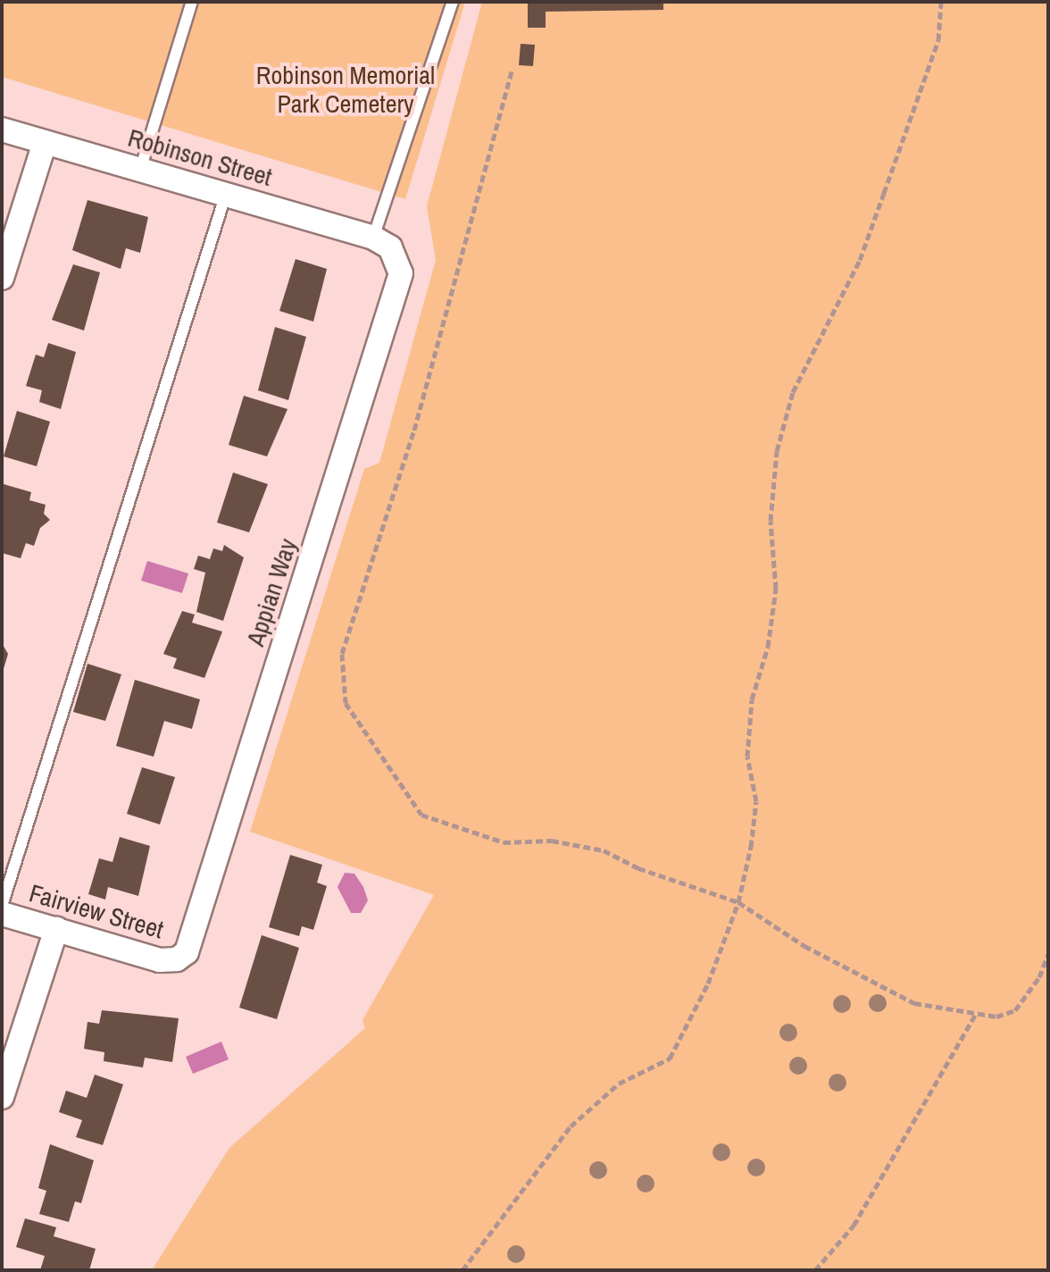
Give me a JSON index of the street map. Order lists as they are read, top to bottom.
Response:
{
  "streets": {
    "street": ["Robinson Street", "Appian Way", "Fairview Street"]
  },
  "crossings": [
    ["Robinson Street", "Appian Way"],
    ["Appian Way", "Fairview Street"]
  ],
  "parks": ["Robinson Memorial Park Cemetery"]
}
